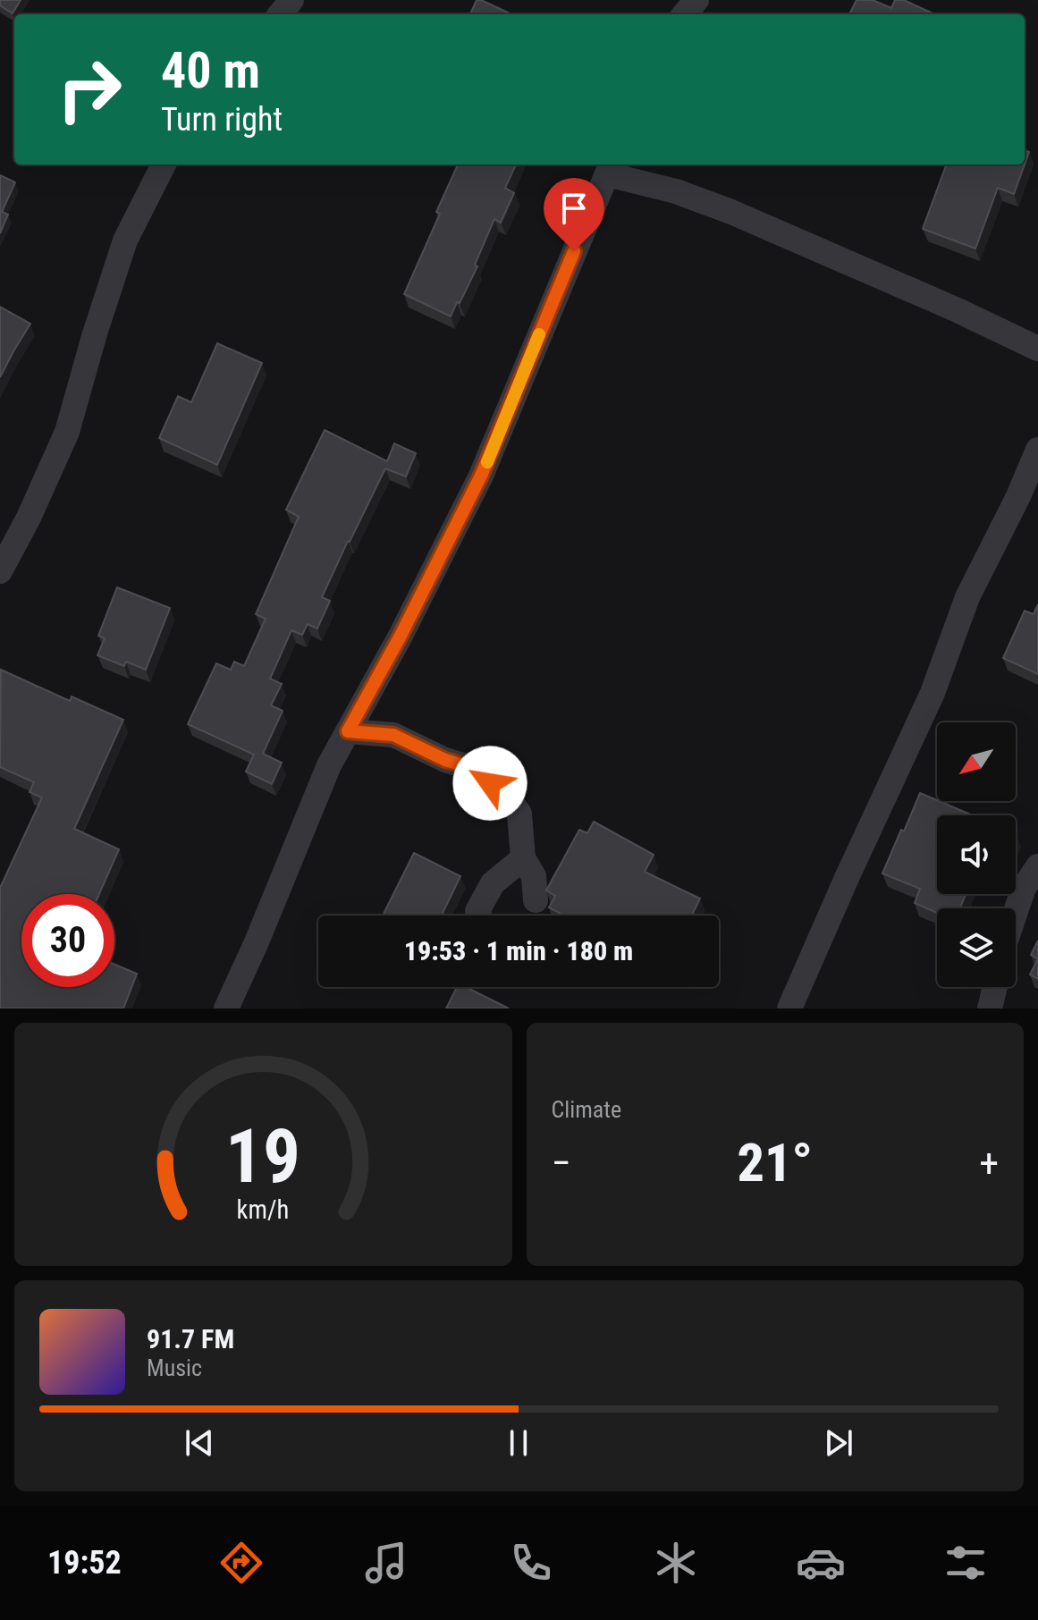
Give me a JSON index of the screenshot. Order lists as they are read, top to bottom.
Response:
{
  "north": "bottom left",
  "page": {
    "turn": ["40 m", "Turn right"],
    "limit": "30",
    "trip": "19:53 · 1 min · 180 m",
    "tile": "Climate",
    "heat": ["−", "21°", "+"],
    "song": ["91.7 FM", "Music"],
    "tabs": "19:52",
    "gauge": ["19", "km/h"]
  }
}
